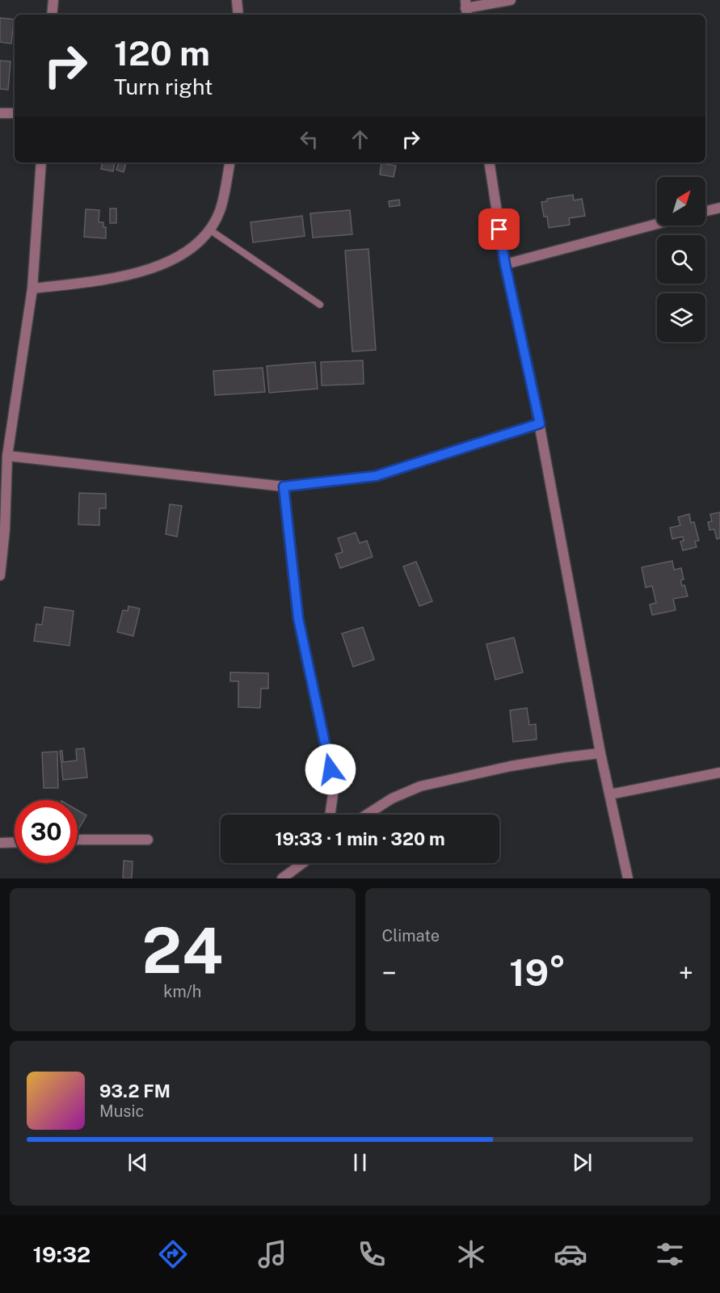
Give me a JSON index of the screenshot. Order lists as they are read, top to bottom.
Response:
{
  "north": "top right",
  "page": {
    "turn": ["120 m", "Turn right"],
    "limit": "30",
    "trip": "19:33 · 1 min · 320 m",
    "tile": [
      ["24", "km/h"],
      "Climate"
    ],
    "heat": ["−", "19°", "+"],
    "song": ["93.2 FM", "Music"],
    "tabs": "19:32"
  }
}
